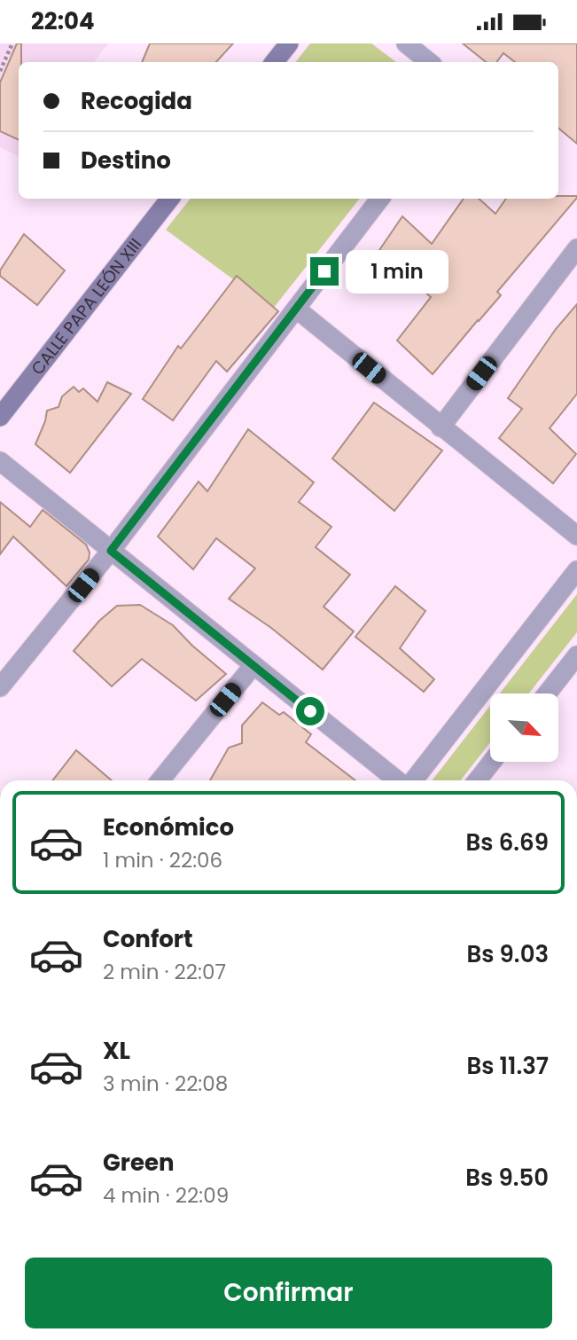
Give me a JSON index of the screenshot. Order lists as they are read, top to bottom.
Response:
{
  "streets": {
    "street": ["CALLE PAPA LEÓN XIII"]
  },
  "north": "bottom right",
  "page": {
    "status": "22:04",
    "banner": ["Recogida", "Destino"],
    "bubble": "1 min",
    "list": [
      {
        "name": "Económico",
        "note": "1 min · 22:06",
        "value": "Bs 6.69"
      },
      {
        "name": "Confort",
        "note": "2 min · 22:07",
        "value": "Bs 9.03"
      },
      {
        "name": "XL",
        "note": "3 min · 22:08",
        "value": "Bs 11.37"
      },
      {
        "name": "Green",
        "note": "4 min · 22:09",
        "value": "Bs 9.50"
      }
    ],
    "buttons": "Confirmar"
  }
}
